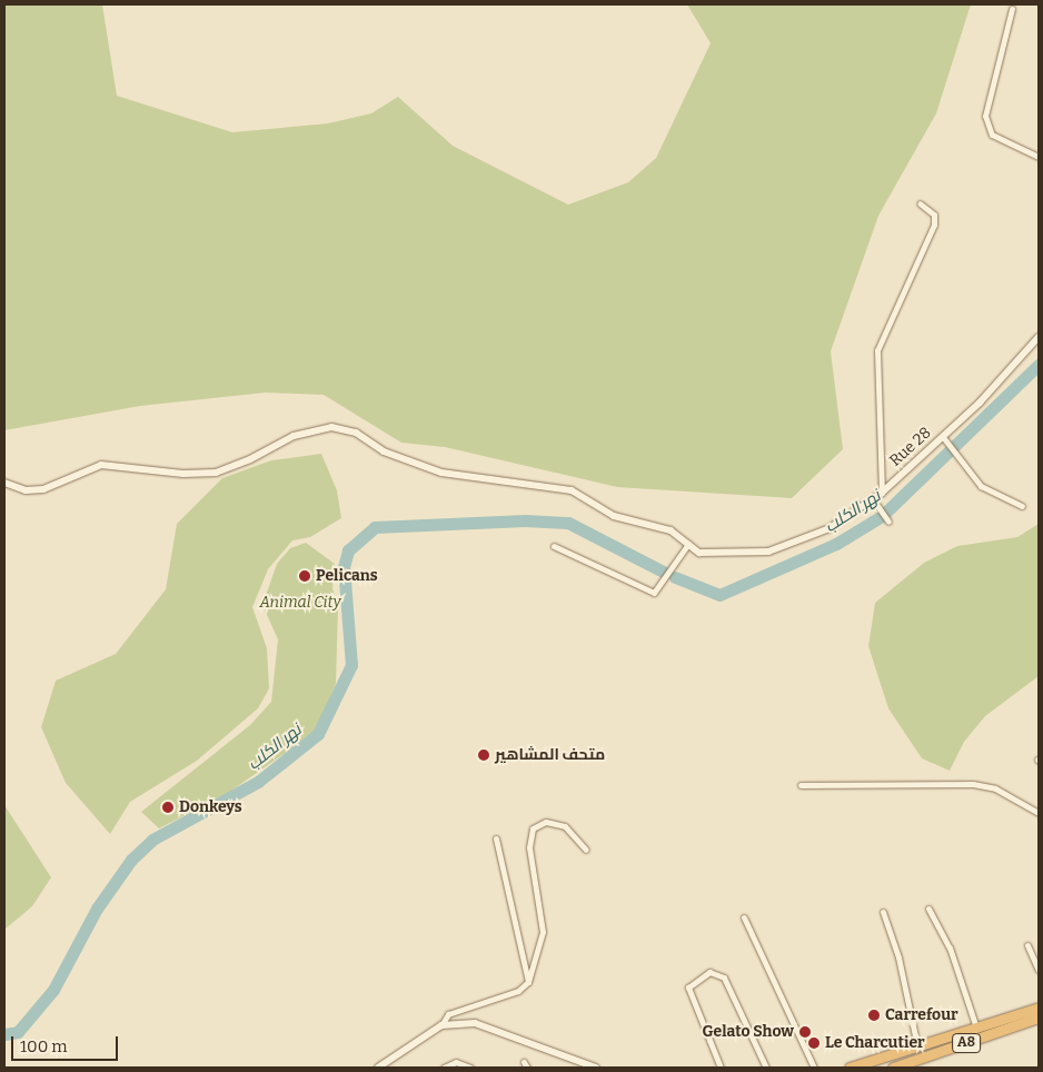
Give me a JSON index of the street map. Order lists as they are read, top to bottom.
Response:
{
  "streets": {
    "highway": ["A8"],
    "street": ["Rue 28"]
  },
  "water": ["نهر الكلب"],
  "parks": ["Animal City"],
  "places": [
    "Pelicans",
    "متحف المشاهير",
    "Donkeys",
    "Carrefour",
    "Gelato Show",
    "Le Charcutier"
  ],
  "scale_bar": "100 m"
}
